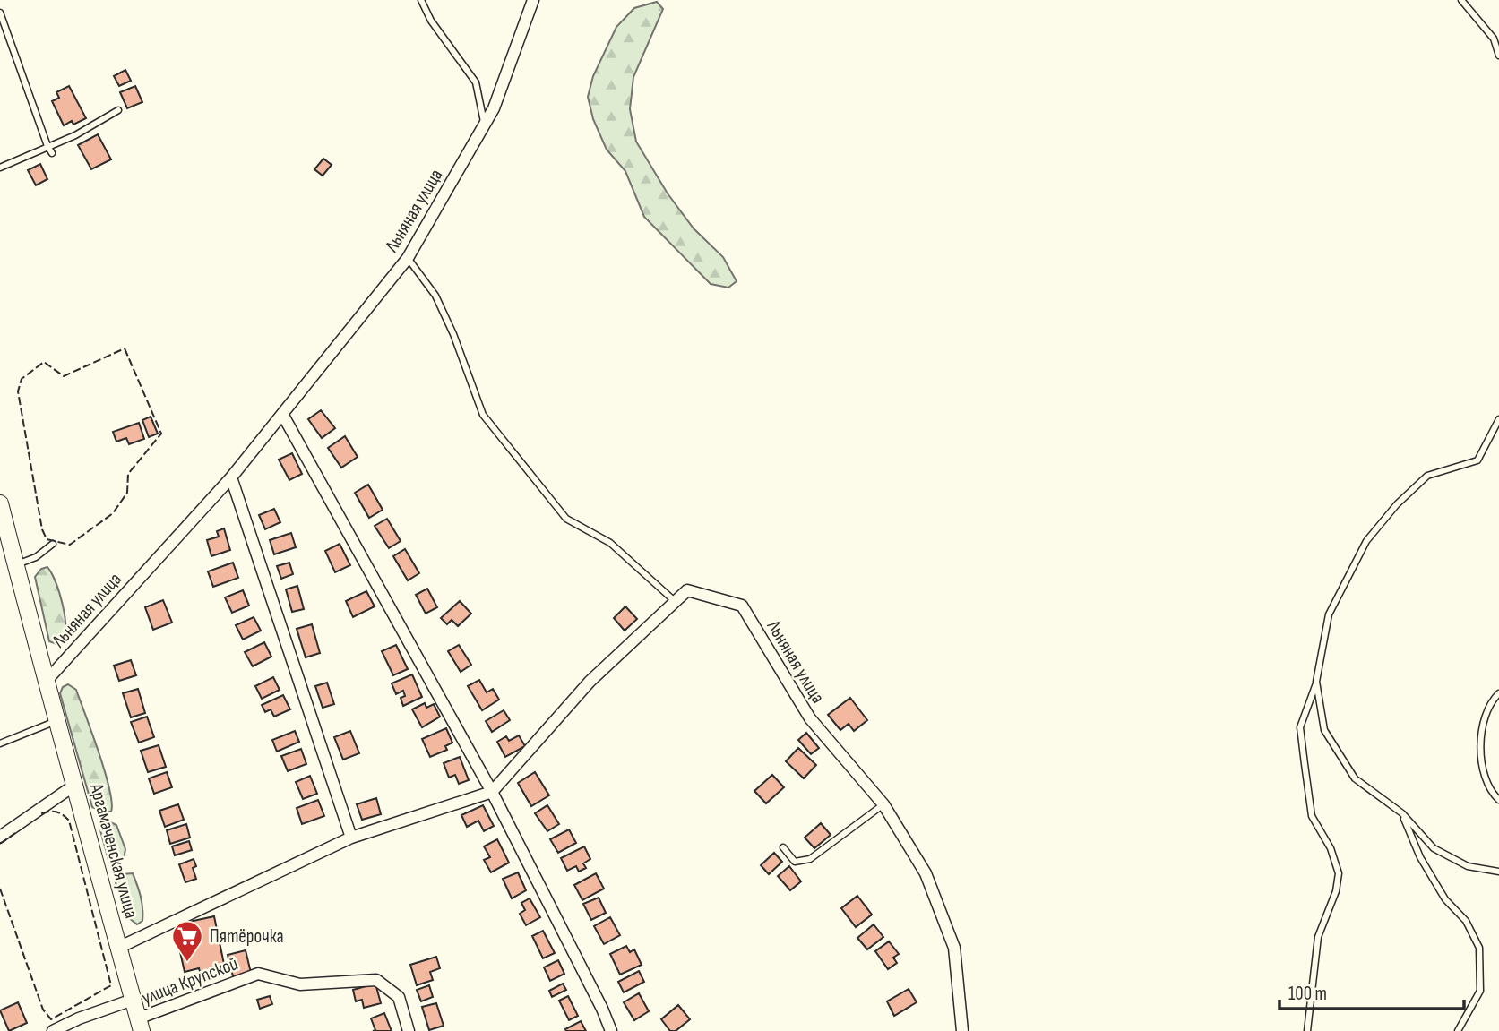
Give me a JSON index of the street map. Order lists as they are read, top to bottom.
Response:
{
  "streets": {
    "main road": ["Аргамаченская улица"],
    "street": ["Льняная улица", "улица Крупской"]
  },
  "crossings": [
    ["Льняная улица", "Аргамаченская улица"],
    ["Аргамаченская улица", "улица Крупской"]
  ],
  "places": {
    "supermarket": ["Пятёрочка"]
  },
  "scale_bar": "100 m"
}
